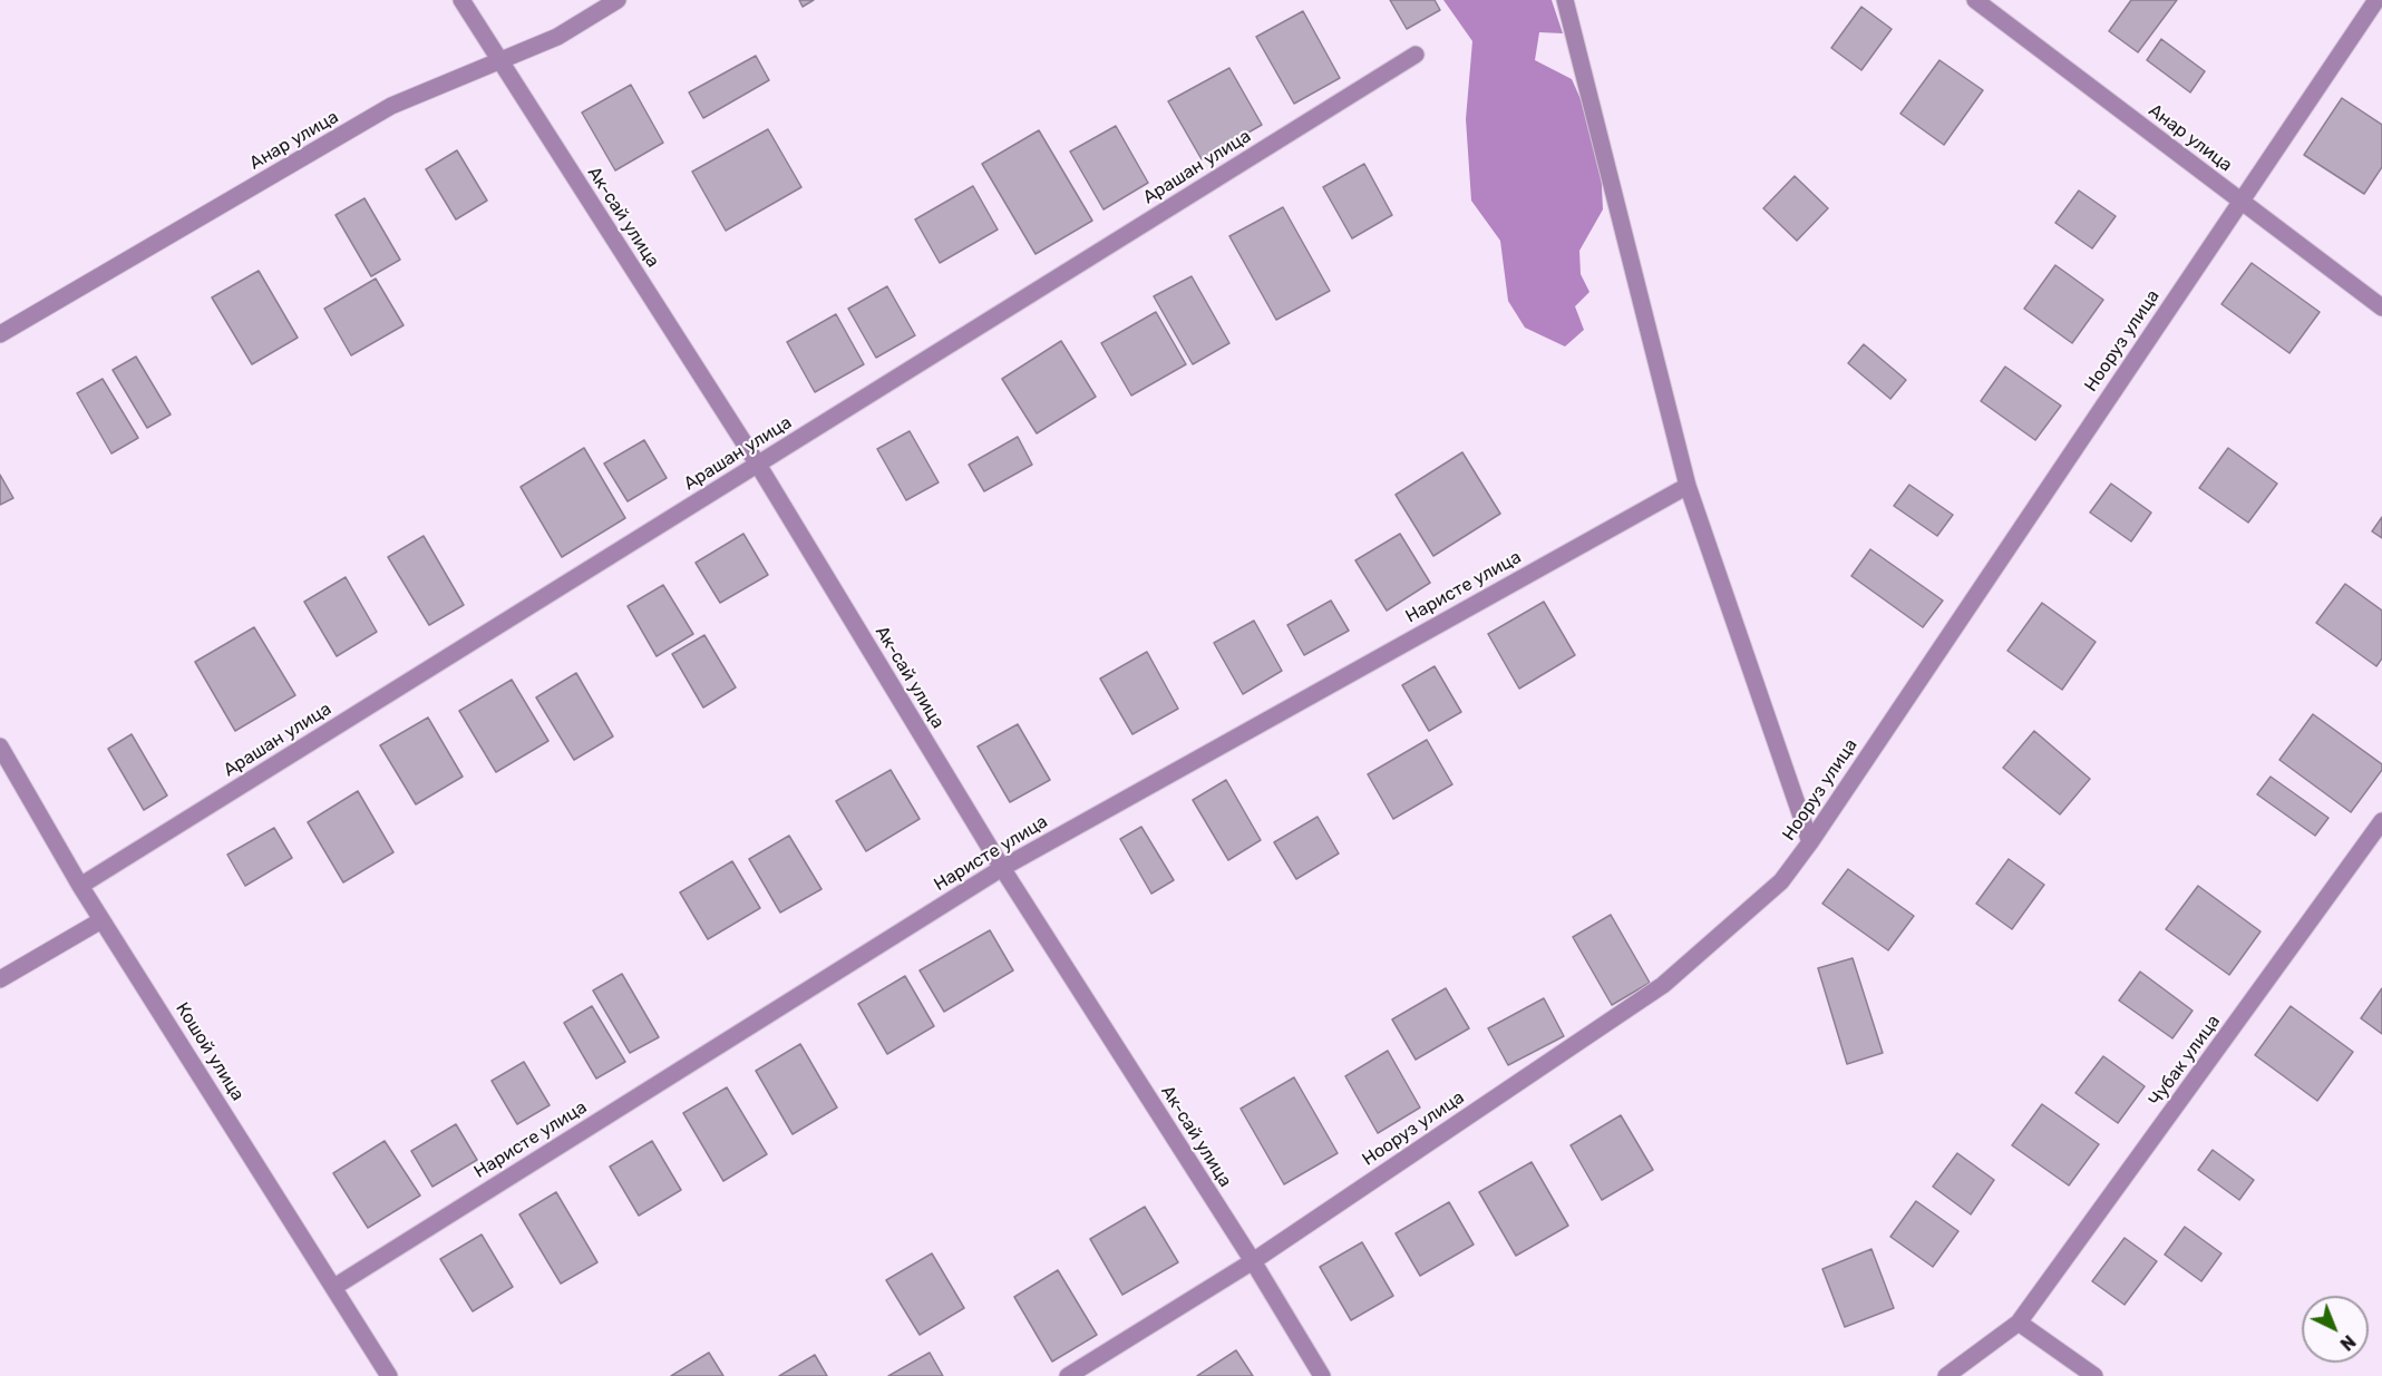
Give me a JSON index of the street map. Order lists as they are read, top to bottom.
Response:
{
  "streets": {
    "street": [
      "Анар улица",
      "Арашан улица",
      "Ак-сай улица",
      "Нооруз улица",
      "Наристе улица",
      "Кошой улица",
      "Чубак улица"
    ]
  },
  "crossings": [
    ["Анар улица", "Ак-сай улица"],
    ["Анар улица", "Нооруз улица"],
    ["Арашан улица", "Ак-сай улица"],
    ["Арашан улица", "Кошой улица"],
    ["Ак-сай улица", "Нооруз улица"],
    ["Ак-сай улица", "Наристе улица"],
    ["Наристе улица", "Кошой улица"]
  ],
  "north": "bottom right"
}
